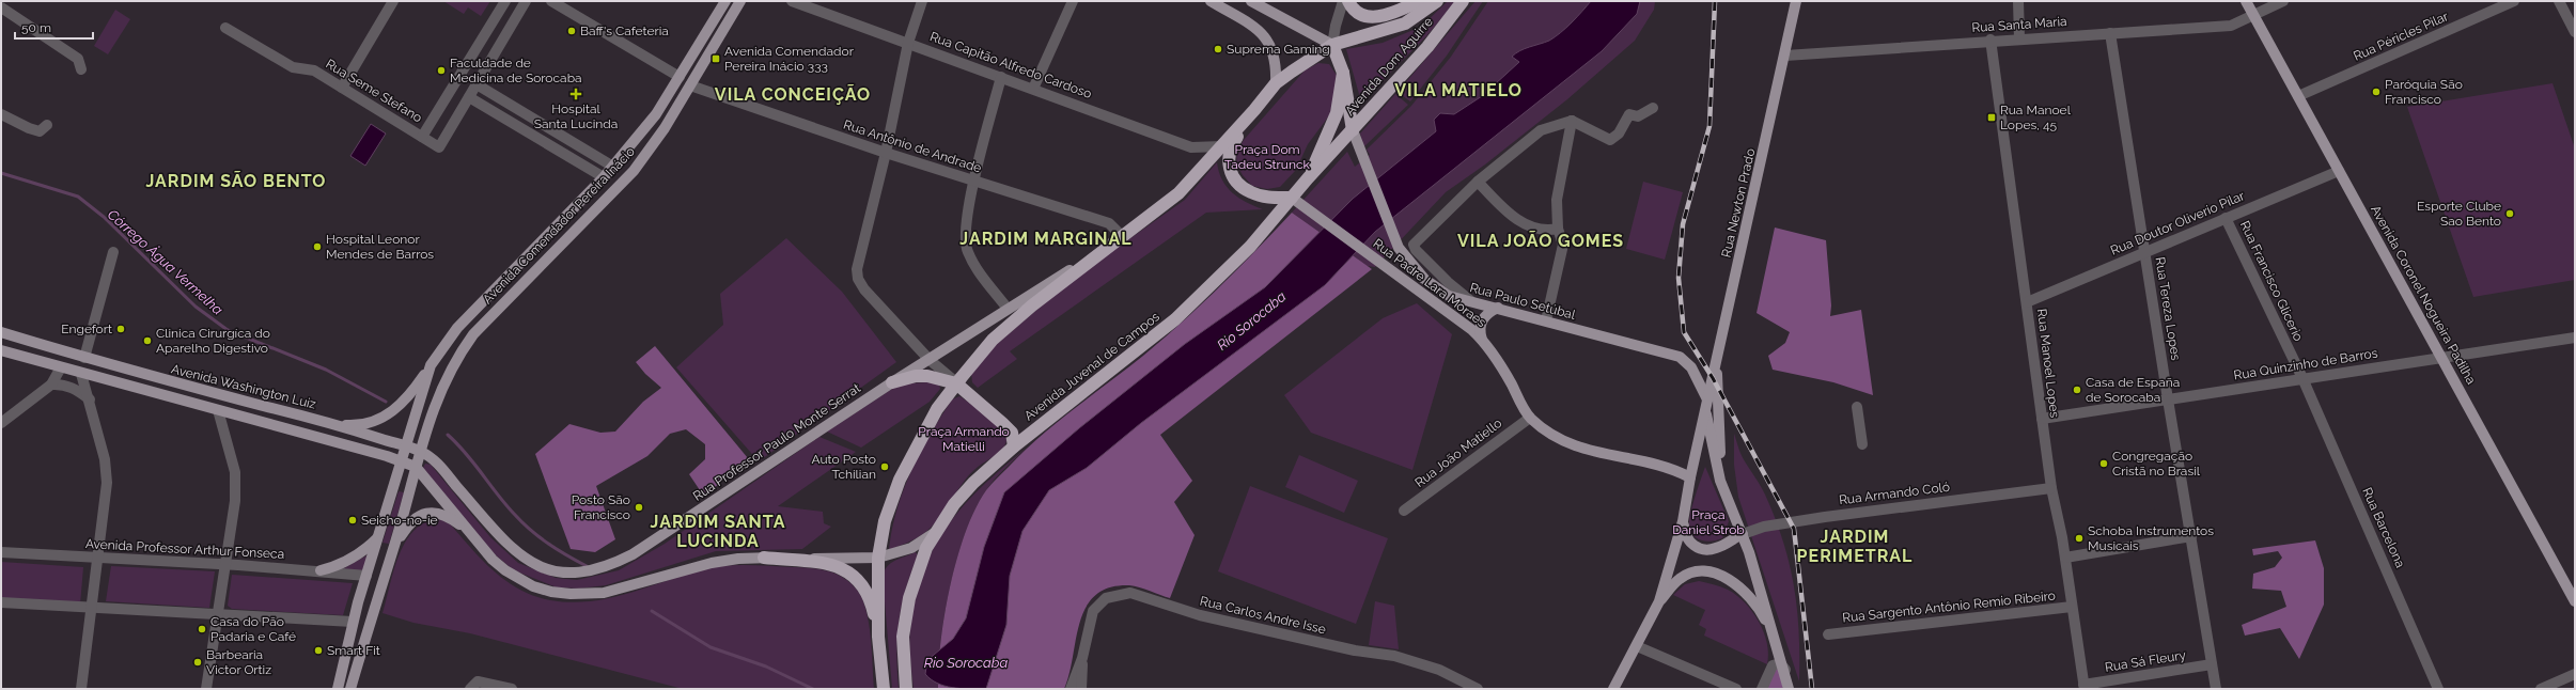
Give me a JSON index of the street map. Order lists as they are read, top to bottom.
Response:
{
  "streets": {
    "highway": ["Avenida Dom Aguirre", "Avenida Juvenal de Campos"],
    "main road": [
      "Rua Newton Prado",
      "Avenida Comendador Pereira Inácio",
      "Rua Padre Lara Moraes",
      "Avenida Coronel Nogueira Padilha",
      "Rua Paulo Setúbal",
      "Avenida Washington Luiz",
      "Rua Professor Paulo Monte Serrat"
    ],
    "street": [
      "Rua Santa Maria",
      "Rua Péricles Pilar",
      "Rua Capitão Alfredo Cardoso",
      "Rua Seme Stefano",
      "Rua Antônio de Andrade",
      "Rua Doutor Oliverio Pilar",
      "Rua Francisco Glicerio",
      "Rua Tereza Lopes",
      "Rua Manoel Lopes",
      "Rua Quinzinho de Barros",
      "Rua João Matiello",
      "Rua Armando Coló",
      "Rua Barcelona",
      "Avenida Professor Arthur Fonseca",
      "Rua Sargento Antônio Remio Ribeiro",
      "Rua Carlos Andre Isse",
      "Rua Sá Fleury"
    ]
  },
  "crossings": [
    ["Rua Santa Maria", "Rua Newton Prado"],
    ["Rua Santa Maria", "Avenida Coronel Nogueira Padilha"],
    ["Rua Santa Maria", "Rua Tereza Lopes"],
    ["Rua Santa Maria", "Rua Manoel Lopes"],
    ["Rua Péricles Pilar", "Avenida Coronel Nogueira Padilha"],
    ["Avenida Dom Aguirre", "Rua Paulo Setúbal"],
    ["Avenida Dom Aguirre", "Avenida Juvenal de Campos"],
    ["Rua Antônio de Andrade", "Avenida Comendador Pereira Inácio"],
    ["Rua Newton Prado", "Rua Padre Lara Moraes"],
    ["Rua Newton Prado", "Rua Paulo Setúbal"],
    ["Rua Doutor Oliverio Pilar", "Rua Francisco Glicerio"],
    ["Rua Doutor Oliverio Pilar", "Avenida Coronel Nogueira Padilha"],
    ["Rua Doutor Oliverio Pilar", "Rua Tereza Lopes"],
    ["Rua Doutor Oliverio Pilar", "Rua Manoel Lopes"],
    ["Avenida Comendador Pereira Inácio", "Avenida Washington Luiz"],
    ["Avenida Comendador Pereira Inácio", "Rua Professor Paulo Monte Serrat"],
    ["Avenida Comendador Pereira Inácio", "Avenida Professor Arthur Fonseca"],
    ["Rua Francisco Glicerio", "Rua Quinzinho de Barros"],
    ["Rua Francisco Glicerio", "Rua Barcelona"],
    ["Rua Padre Lara Moraes", "Avenida Juvenal de Campos"],
    ["Rua Padre Lara Moraes", "Rua João Matiello"],
    ["Avenida Coronel Nogueira Padilha", "Rua Quinzinho de Barros"],
    ["Rua Tereza Lopes", "Rua Quinzinho de Barros"],
    ["Rua Tereza Lopes", "Rua Sá Fleury"],
    ["Rua Manoel Lopes", "Rua Quinzinho de Barros"],
    ["Rua Manoel Lopes", "Rua Armando Coló"],
    ["Rua Manoel Lopes", "Rua Sargento Antônio Remio Ribeiro"],
    ["Rua Manoel Lopes", "Rua Sá Fleury"],
    ["Rua Quinzinho de Barros", "Rua Barcelona"]
  ],
  "districts": [
    "VILA MATIELO",
    "VILA CONCEIÇÃO",
    "JARDIM SÃO BENTO",
    "JARDIM MARGINAL",
    "VILA JOÃO GOMES",
    "JARDIM SANTA LUCINDA",
    "JARDIM PERIMETRAL"
  ],
  "water": ["Córrego Água Vermelha", "Rio Sorocaba"],
  "parks": ["Praça Dom Tadeu Strunck", "Praça Armando Matielli", "Praça Daniel Strob"],
  "places": {
    "other": [
      "Baff's Cafeteria",
      "Suprema Gaming",
      "Faculdade de Medicina de Sorocaba",
      "Paróquia São Francisco",
      "Esporte Clube Sao Bento",
      "Hospital Leonor Mendes de Barros",
      "Engefort",
      "Clinica Cirurgíca do Aparelho Digestivo",
      "Casa de España de Sorocaba",
      "Congregação Cristã no Brasil",
      "Auto Posto Tchilian",
      "Posto São Francisco",
      "Seicho-no-ie",
      "Schoba Instrumentos Musicais",
      "Casa do Pão Padaria e Café",
      "Smart Fit",
      "Barbearia Victor Ortiz"
    ],
    "transit": ["Avenida Comendador Pereira Inácio 333", "Rua Manoel Lopes, 45"],
    "health": ["Hospital Santa Lucinda"]
  },
  "scale_bar": "50 m"
}
